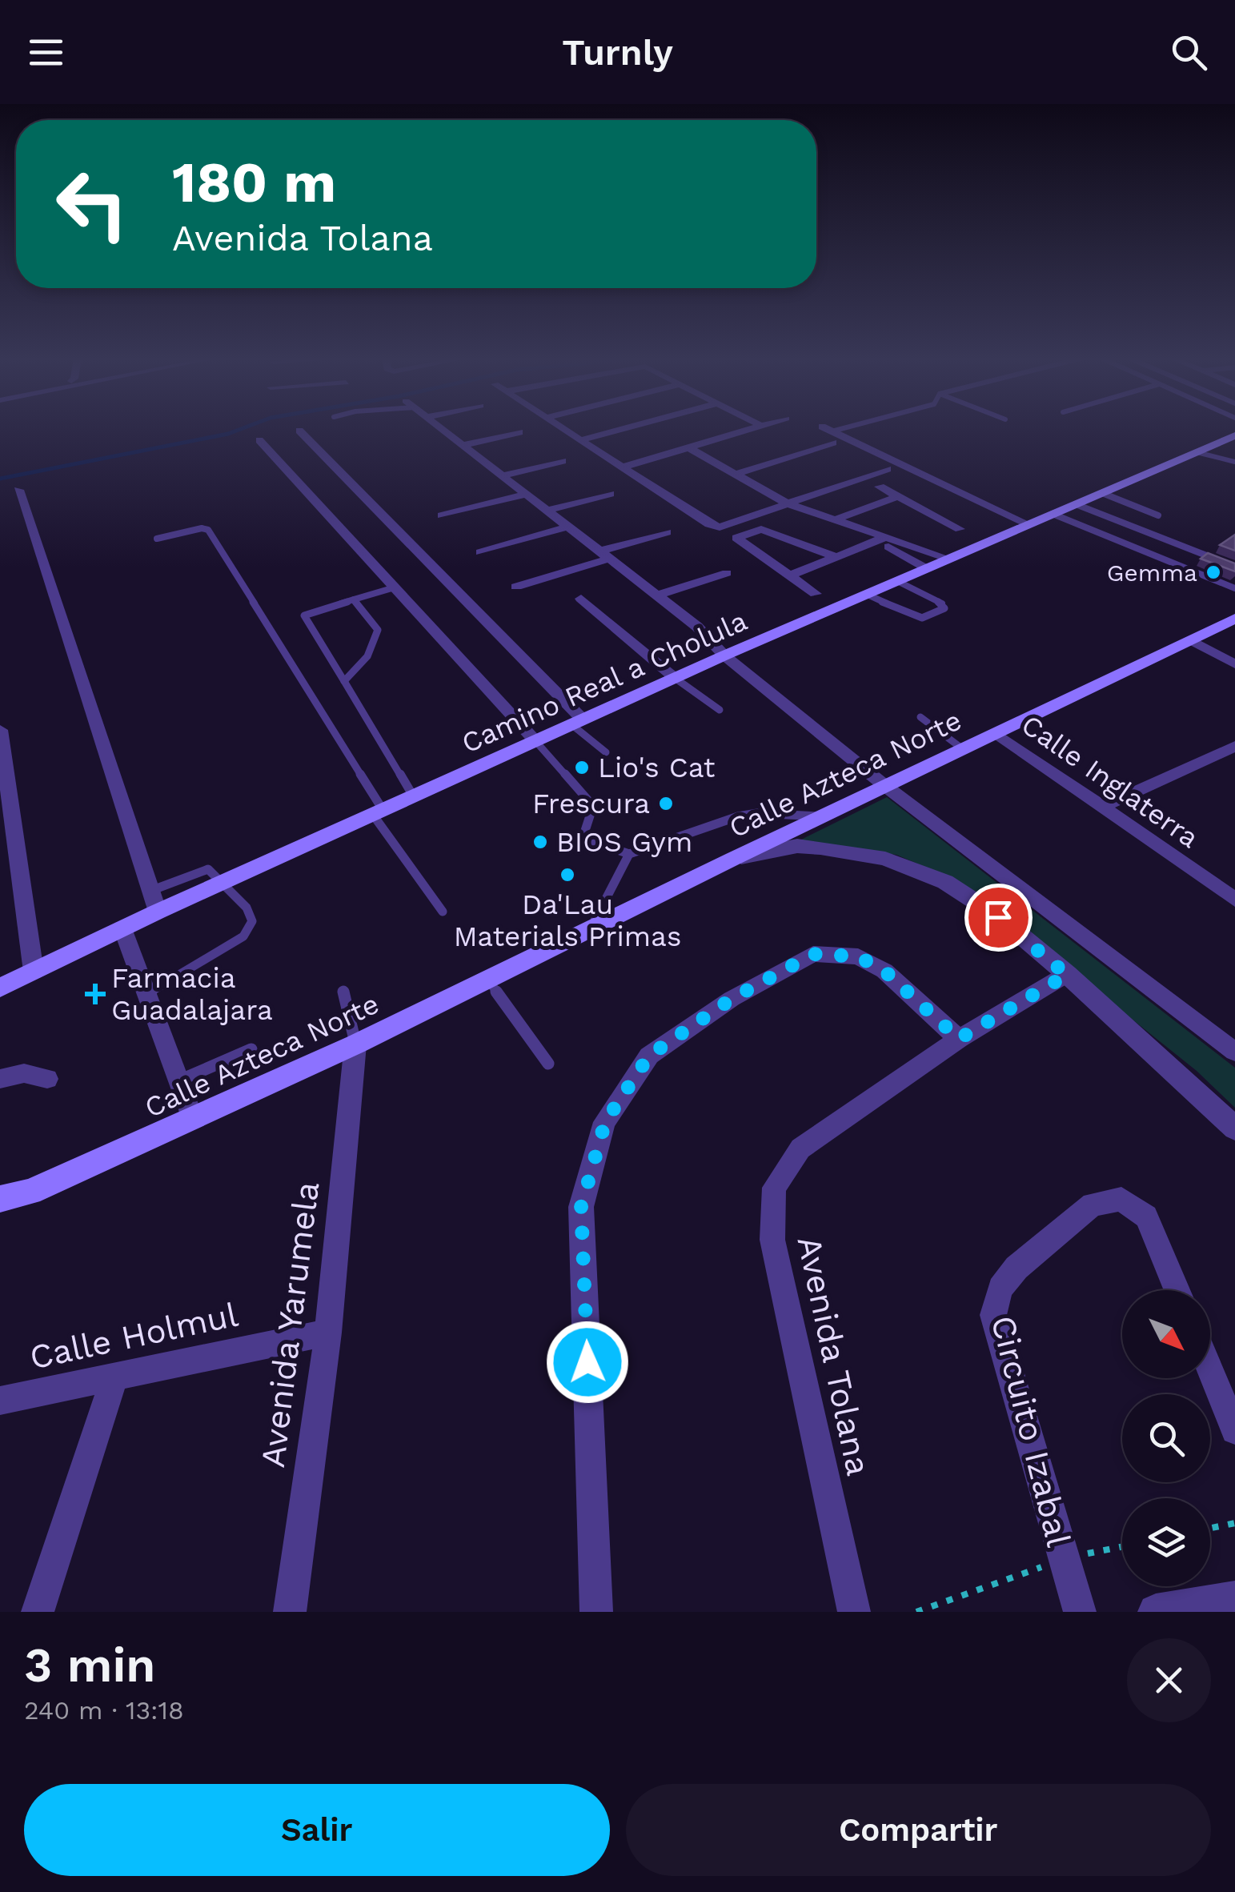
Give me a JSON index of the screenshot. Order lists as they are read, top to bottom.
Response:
{
  "streets": {
    "main road": ["Camino Real a Cholula", "Calle Azteca Norte"],
    "street": [
      "Calle Inglaterra",
      "Avenida Yarumela",
      "Calle Holmul",
      "Avenida Tolana",
      "Circuito Izabal"
    ]
  },
  "crossings": [
    ["Calle Azteca Norte", "Calle Inglaterra"],
    ["Calle Azteca Norte", "Avenida Yarumela"],
    ["Avenida Yarumela", "Calle Holmul"]
  ],
  "places": {
    "other": [
      "Gemma",
      "Lio's Cat",
      "Frescura",
      "BIOS Gym",
      "Da'Lau Materials Primas"
    ],
    "health": ["Farmacia Guadalajara"]
  },
  "north": "bottom right",
  "page": {
    "header": "Turnly",
    "turn": ["180 m", "Avenida Tolana"],
    "heading": ["3 min", "240 m · 13:18"],
    "buttons": ["Salir", "Compartir"]
  }
}
